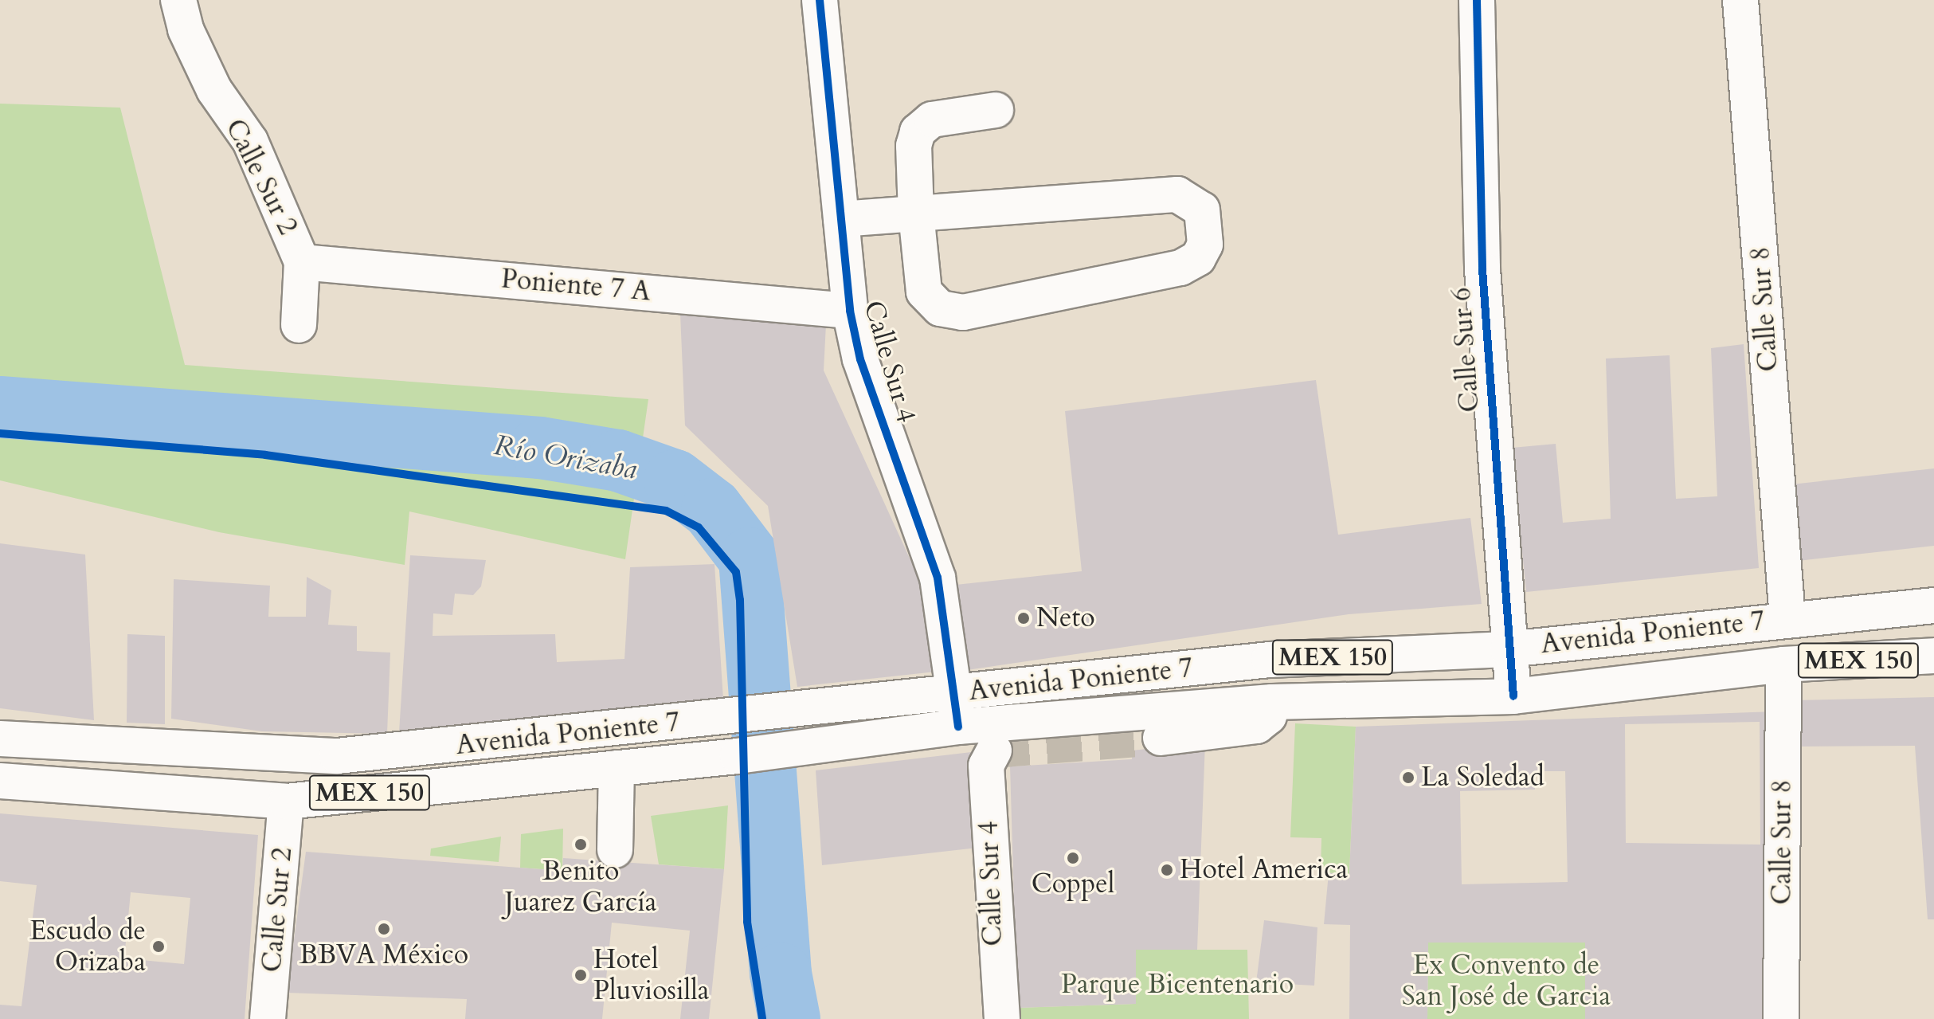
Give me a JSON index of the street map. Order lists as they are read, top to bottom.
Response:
{
  "streets": {
    "street": [
      "Calle Sur 2",
      "Poniente 7 A",
      "Calle Sur 8",
      "Calle Sur 6",
      "Calle Sur 4",
      "Avenida Poniente 7",
      "MEX 150"
    ]
  },
  "crossings": [
    ["Calle Sur 2", "Poniente 7 A"],
    ["Calle Sur 2", "Avenida Poniente 7"],
    ["Poniente 7 A", "Calle Sur 4"],
    ["Calle Sur 8", "Avenida Poniente 7"],
    ["Calle Sur 6", "Avenida Poniente 7"],
    ["Calle Sur 4", "Avenida Poniente 7"]
  ],
  "water": ["Río Orizaba"],
  "parks": ["Ex Convento de San José de Garcia", "Parque Bicentenario"],
  "places": [
    "Neto",
    "La Soledad",
    "Benito Juarez García",
    "Coppel",
    "Hotel America",
    "BBVA México",
    "Escudo de Orizaba",
    "Hotel Pluviosilla"
  ]
}
